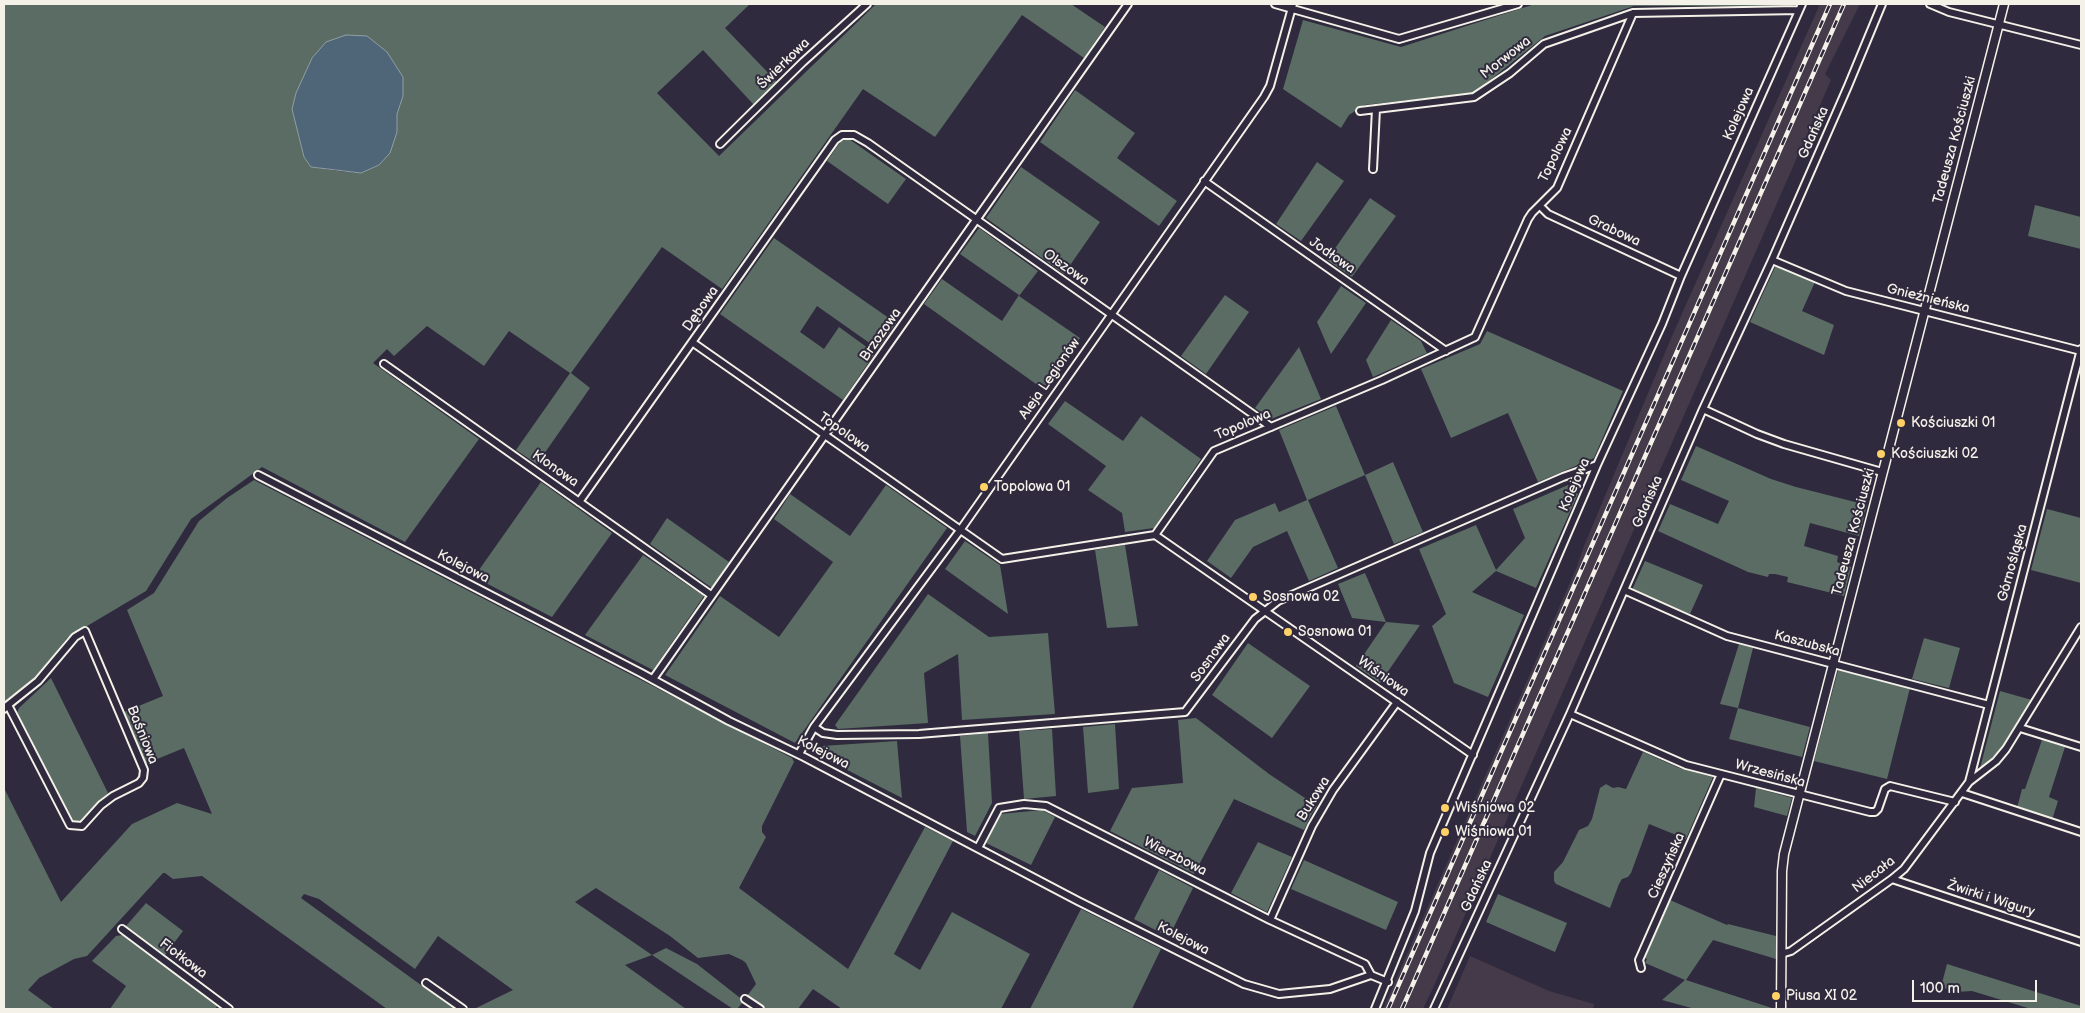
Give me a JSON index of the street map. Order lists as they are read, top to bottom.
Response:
{
  "streets": {
    "street": [
      "Morwowa",
      "Świerkowa",
      "Kolejowa",
      "Gdańska",
      "Tadeusza Kościuszki",
      "Topolowa",
      "Grabowa",
      "Jodłowa",
      "Olszowa",
      "Gnieźnieńska",
      "Dębowa",
      "Brzozowa",
      "Aleja Legionów",
      "Klonowa",
      "Górnośląska",
      "Kaszubska",
      "Sosnowa",
      "Wiśniowa",
      "Baśniowa",
      "Wrzesińska",
      "Bukowa",
      "Wierzbowa",
      "Cieszyńska",
      "Niecała",
      "Żwirki i Wigury",
      "Fiołkowa"
    ]
  },
  "crossings": [
    ["Morwowa", "Kolejowa"],
    ["Morwowa", "Topolowa"],
    ["Kolejowa", "Grabowa"],
    ["Kolejowa", "Brzozowa"],
    ["Kolejowa", "Aleja Legionów"],
    ["Kolejowa", "Sosnowa"],
    ["Kolejowa", "Wiśniowa"],
    ["Kolejowa", "Wierzbowa"],
    ["Gdańska", "Gnieźnieńska"],
    ["Gdańska", "Kaszubska"],
    ["Gdańska", "Wrzesińska"],
    ["Tadeusza Kościuszki", "Gnieźnieńska"],
    ["Tadeusza Kościuszki", "Kaszubska"],
    ["Tadeusza Kościuszki", "Wrzesińska"],
    ["Tadeusza Kościuszki", "Niecała"],
    ["Topolowa", "Grabowa"],
    ["Topolowa", "Jodłowa"],
    ["Topolowa", "Olszowa"],
    ["Topolowa", "Dębowa"],
    ["Topolowa", "Brzozowa"],
    ["Topolowa", "Aleja Legionów"],
    ["Topolowa", "Wiśniowa"],
    ["Jodłowa", "Aleja Legionów"],
    ["Olszowa", "Dębowa"],
    ["Olszowa", "Brzozowa"],
    ["Olszowa", "Aleja Legionów"],
    ["Gnieźnieńska", "Górnośląska"],
    ["Dębowa", "Klonowa"],
    ["Brzozowa", "Klonowa"],
    ["Aleja Legionów", "Sosnowa"],
    ["Górnośląska", "Kaszubska"],
    ["Górnośląska", "Niecała"],
    ["Sosnowa", "Wiśniowa"],
    ["Wiśniowa", "Bukowa"],
    ["Wrzesińska", "Cieszyńska"],
    ["Wrzesińska", "Niecała"],
    ["Bukowa", "Wierzbowa"],
    ["Niecała", "Żwirki i Wigury"]
  ],
  "places": [
    "Kościuszki 01",
    "Kościuszki 02",
    "Topolowa 01",
    "Sosnowa 02",
    "Sosnowa 01",
    "Wiśniowa 02",
    "Wiśniowa 01",
    "Piusa XI 02"
  ],
  "scale_bar": "100 m"
}
